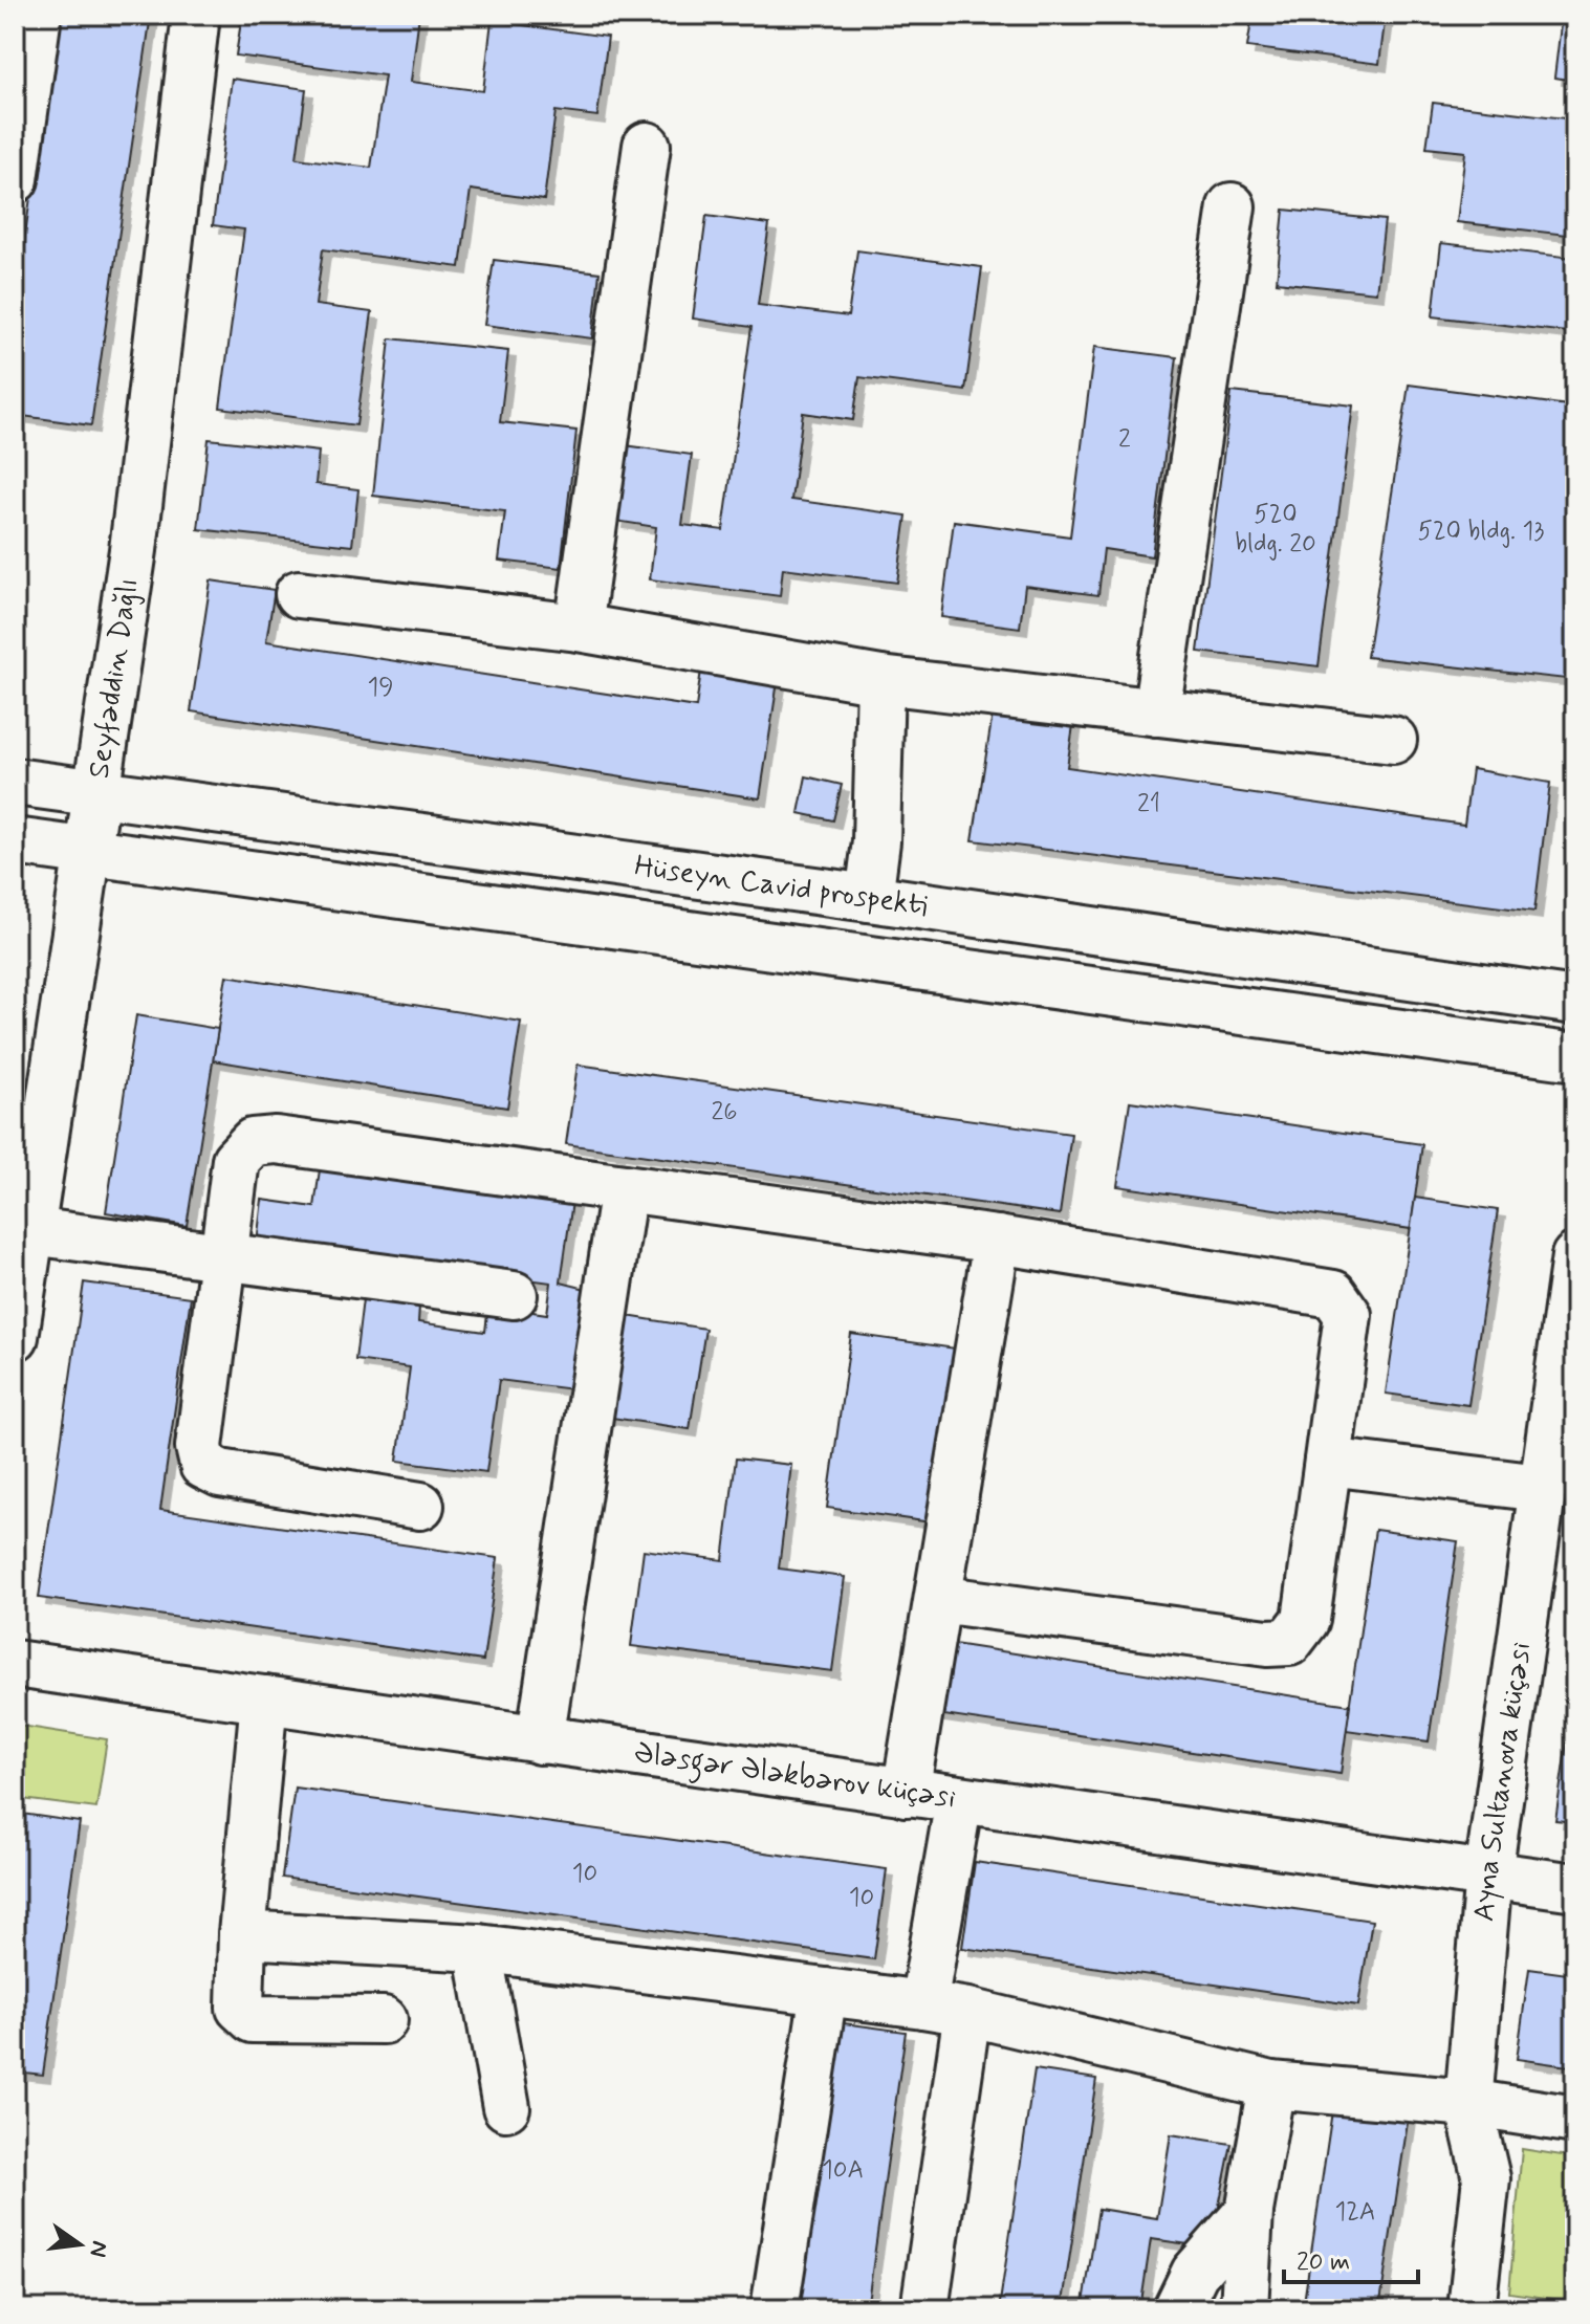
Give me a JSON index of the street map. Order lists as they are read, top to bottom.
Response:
{
  "streets": {
    "street": [
      "Seyfəddin Dağlı",
      "Hüseyn Cavid prospekti",
      "Ələsgər Ələkbərov küçəsi",
      "Ayna Sultanova küçəsi"
    ]
  },
  "crossings": [
    ["Seyfəddin Dağlı", "Hüseyn Cavid prospekti"],
    ["Ələsgər Ələkbərov küçəsi", "Ayna Sultanova küçəsi"]
  ],
  "house_numbers": [
    "2",
    "520 bldg. 20",
    "520 bldg. 13",
    "19",
    "21",
    "26",
    "10",
    "10",
    "10A",
    "12A"
  ],
  "scale_bar": "20 m",
  "north": "right"
}
